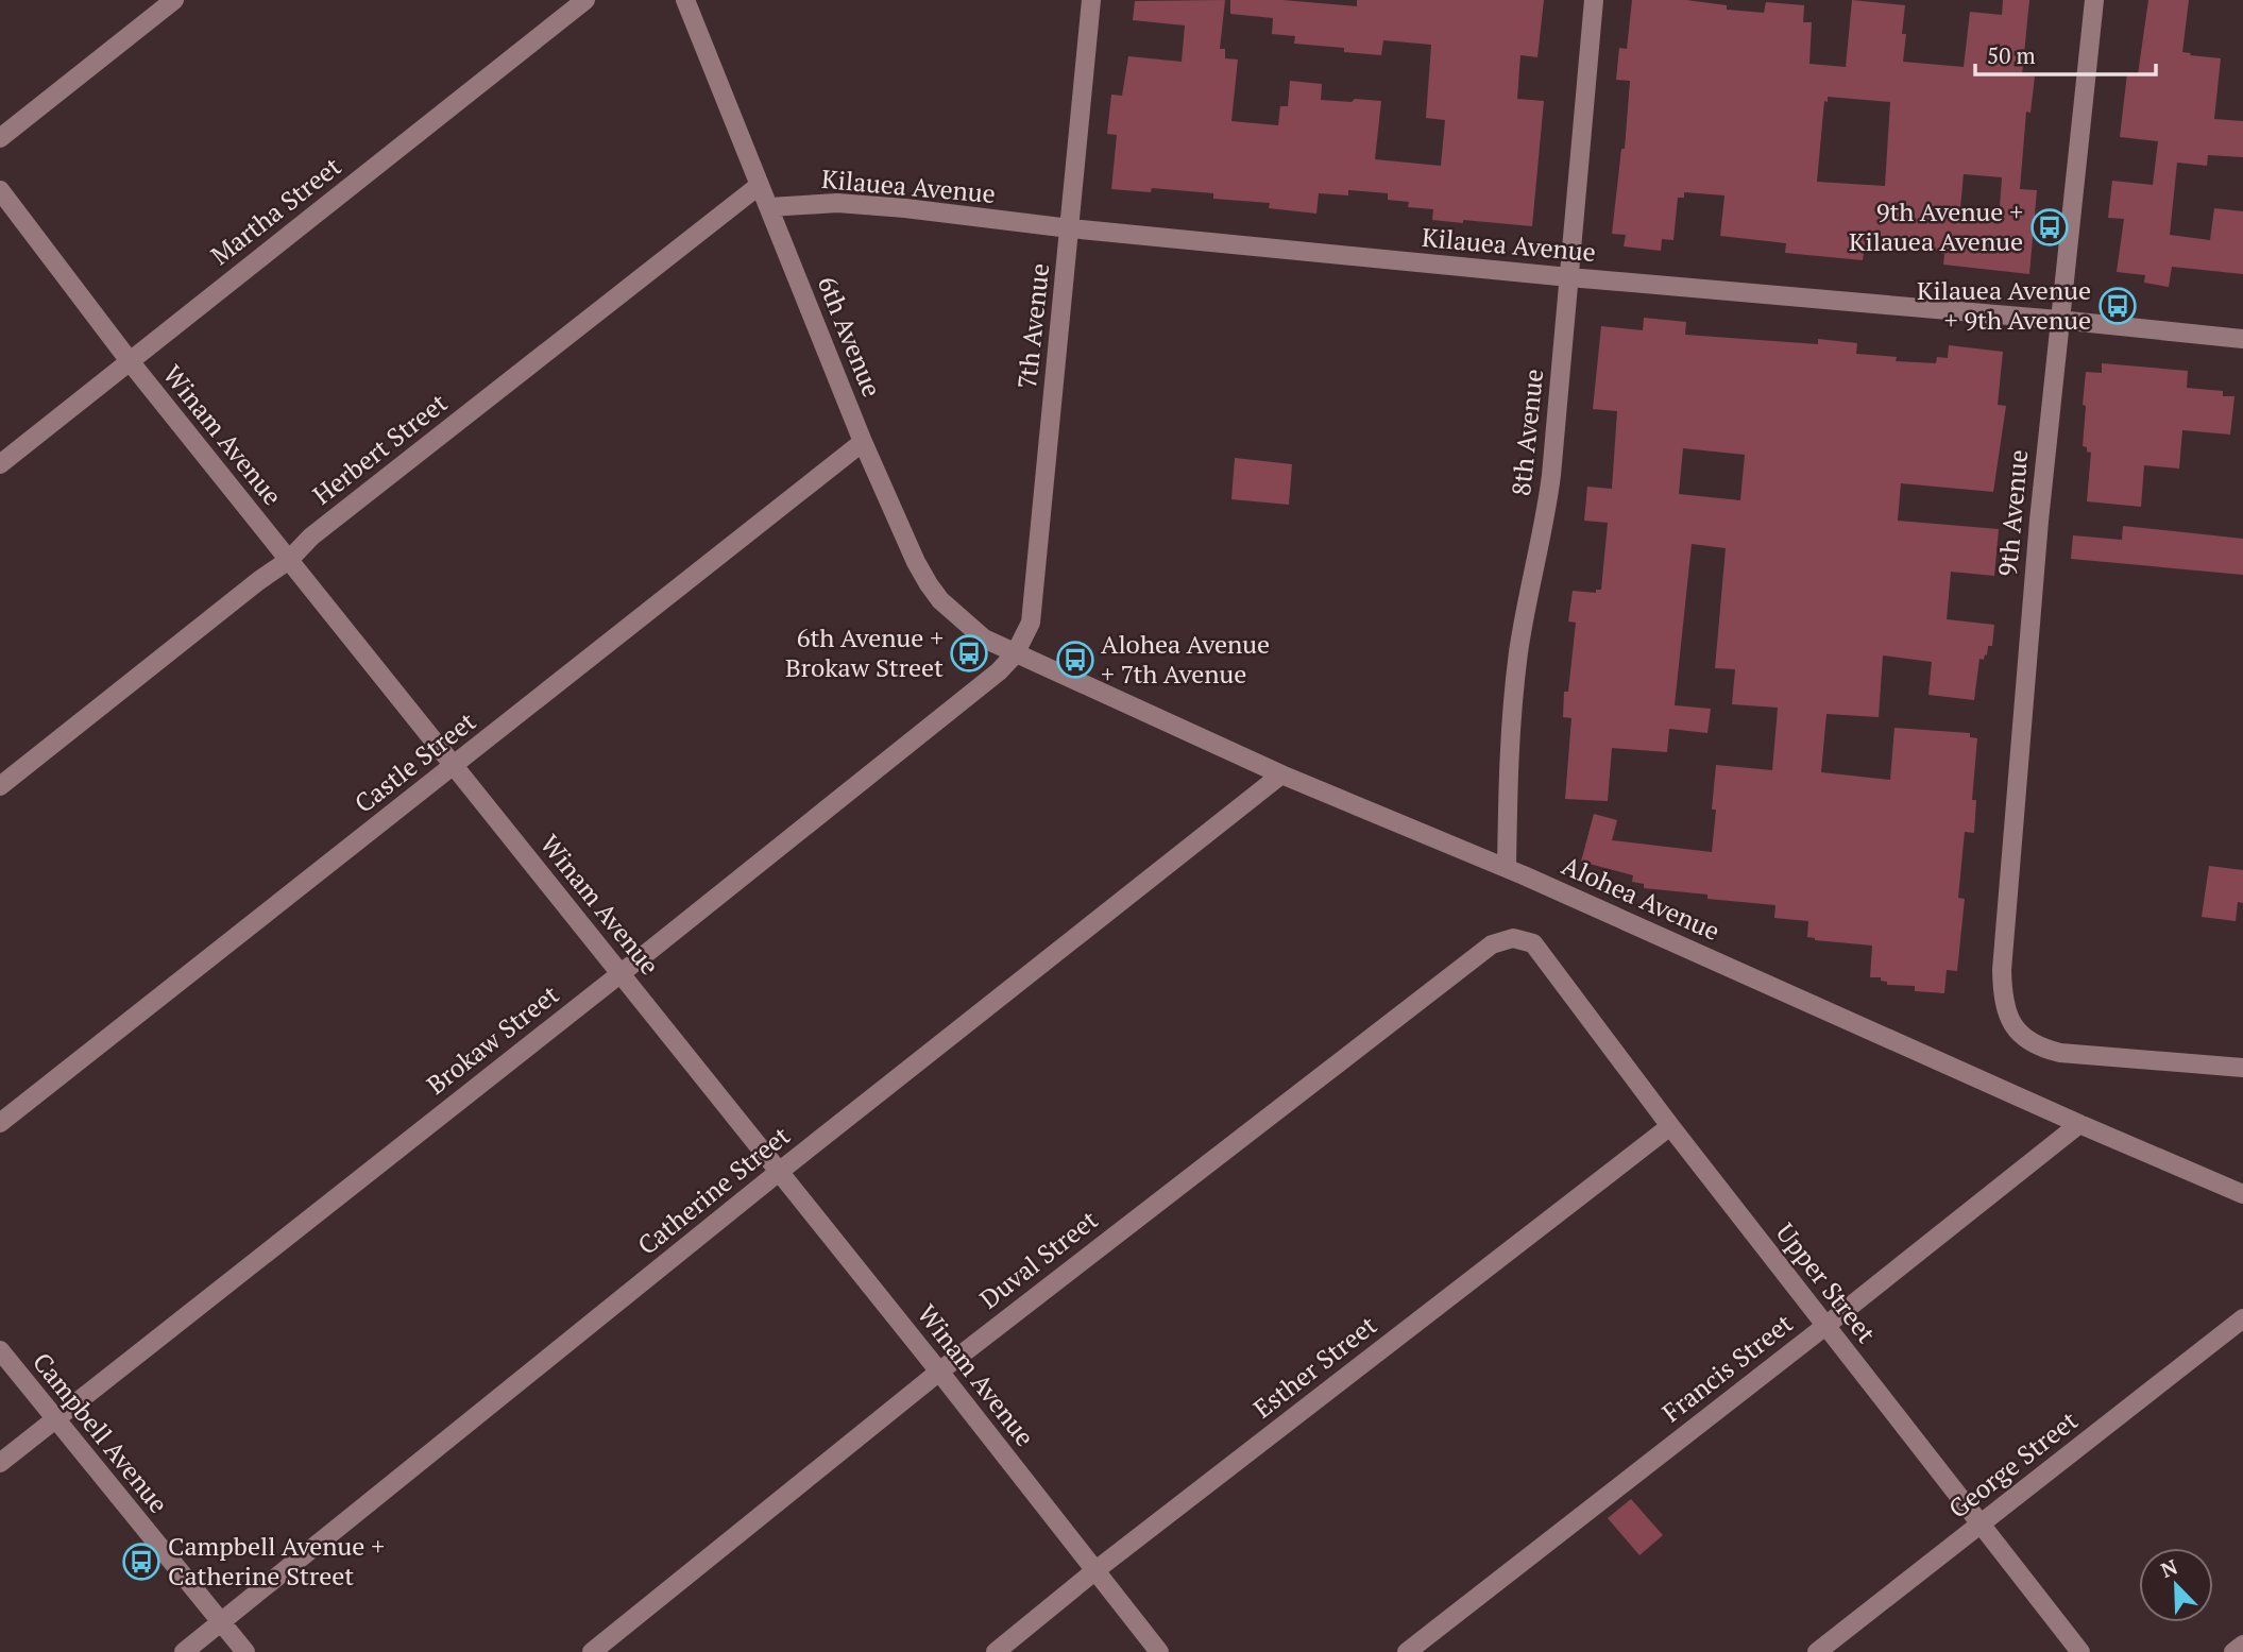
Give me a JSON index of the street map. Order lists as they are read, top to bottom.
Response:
{
  "streets": {
    "street": [
      "Kilauea Avenue",
      "Martha Street",
      "7th Avenue",
      "6th Avenue",
      "8th Avenue",
      "Winam Avenue",
      "Herbert Street",
      "9th Avenue",
      "Castle Street",
      "Alohea Avenue",
      "Brokaw Street",
      "Catherine Street",
      "Duval Street",
      "Upper Street",
      "Esther Street",
      "Francis Street",
      "Campbell Avenue",
      "George Street"
    ]
  },
  "crossings": [
    ["Kilauea Avenue", "7th Avenue"],
    ["Kilauea Avenue", "6th Avenue"],
    ["Kilauea Avenue", "8th Avenue"],
    ["Kilauea Avenue", "9th Avenue"],
    ["Martha Street", "Winam Avenue"],
    ["7th Avenue", "6th Avenue"],
    ["7th Avenue", "Alohea Avenue"],
    ["7th Avenue", "Brokaw Street"],
    ["6th Avenue", "Herbert Street"],
    ["6th Avenue", "Castle Street"],
    ["6th Avenue", "Alohea Avenue"],
    ["6th Avenue", "Brokaw Street"],
    ["8th Avenue", "Alohea Avenue"],
    ["Winam Avenue", "Herbert Street"],
    ["Winam Avenue", "Castle Street"],
    ["Winam Avenue", "Brokaw Street"],
    ["Winam Avenue", "Catherine Street"],
    ["Winam Avenue", "Duval Street"],
    ["Winam Avenue", "Esther Street"],
    ["Alohea Avenue", "Brokaw Street"],
    ["Alohea Avenue", "Catherine Street"],
    ["Alohea Avenue", "Francis Street"],
    ["Brokaw Street", "Campbell Avenue"],
    ["Catherine Street", "Campbell Avenue"],
    ["Duval Street", "Upper Street"],
    ["Upper Street", "Esther Street"],
    ["Upper Street", "Francis Street"],
    ["Upper Street", "George Street"]
  ],
  "places": {
    "bus stop": [
      "9th Avenue + Kilauea Avenue",
      "Kilauea Avenue + 9th Avenue",
      "6th Avenue + Brokaw Street",
      "Alohea Avenue + 7th Avenue",
      "Campbell Avenue + Catherine Street"
    ]
  },
  "scale_bar": "50 m",
  "north": "top left"
}
